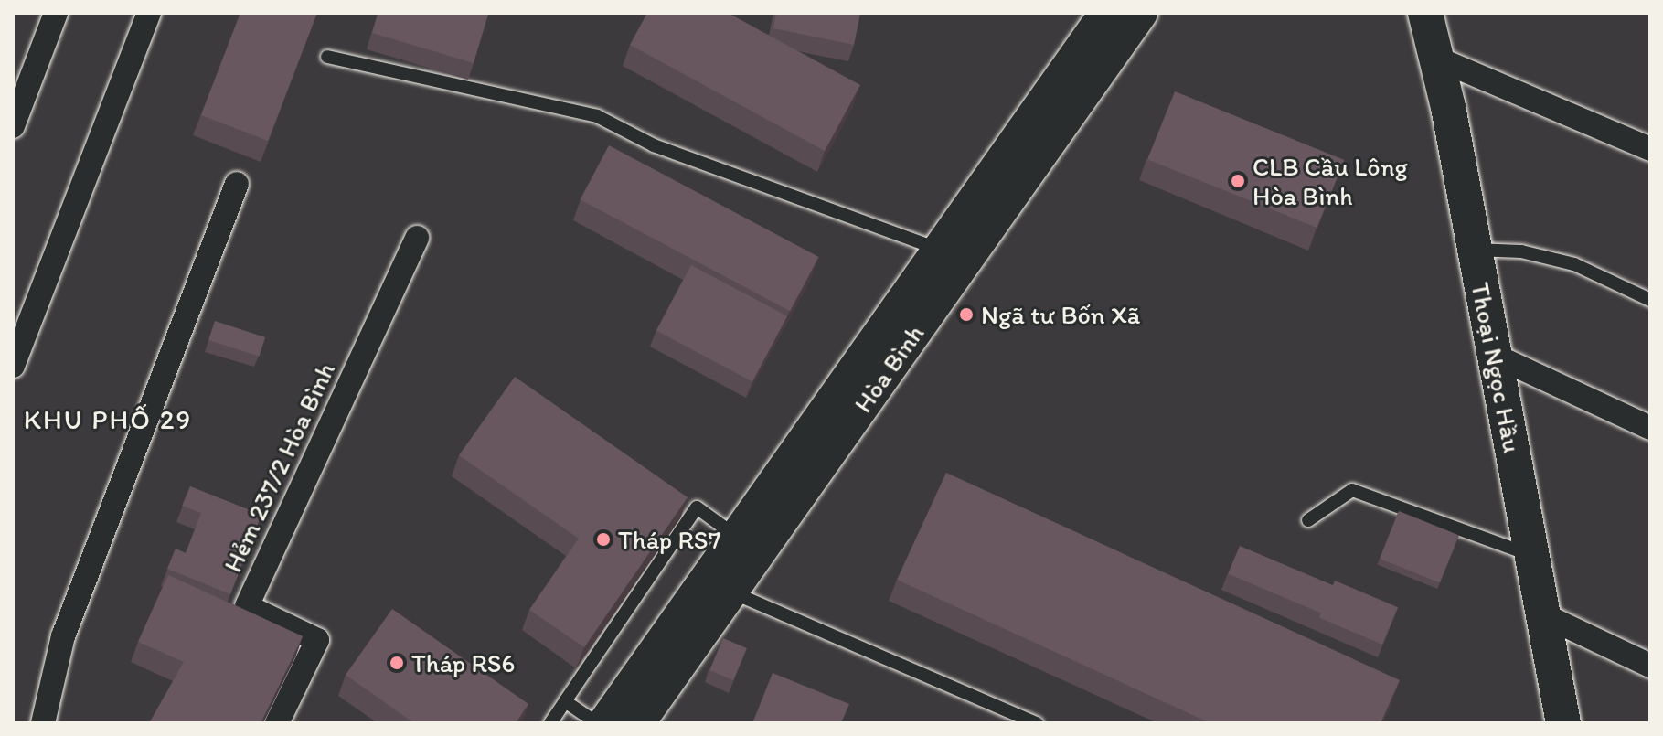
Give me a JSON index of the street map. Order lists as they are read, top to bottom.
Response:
{
  "streets": {
    "main road": ["Thoại Ngọc Hầu", "Hòa Bình"],
    "street": ["Hẻm 237/2 Hòa Bình"]
  },
  "districts": ["KHU PHỐ 29"],
  "places": [
    "CLB Cầu Lông Hòa Bình",
    "Ngã tư Bốn Xã",
    "Tháp RS7",
    "Tháp RS6"
  ]
}
